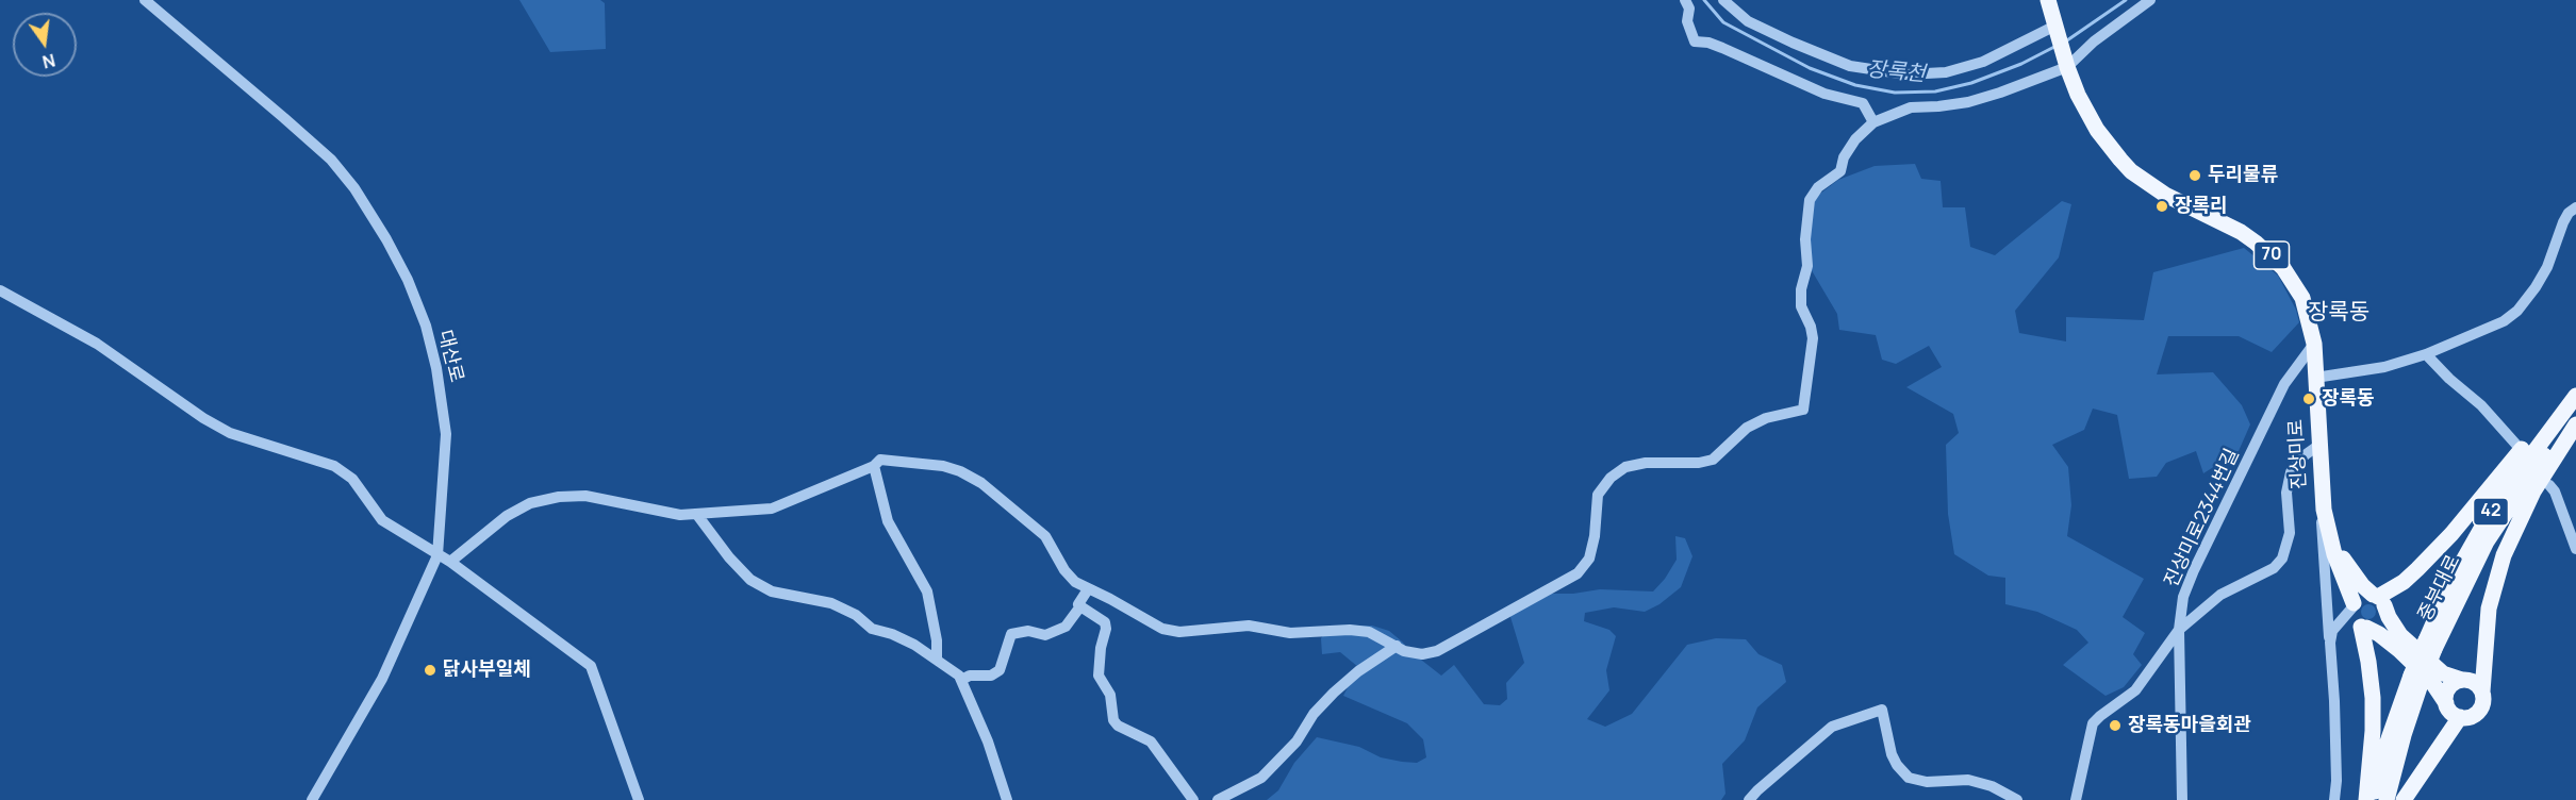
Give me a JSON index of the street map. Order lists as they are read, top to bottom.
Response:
{
  "streets": {
    "main road": [
      "70",
      "진상미로",
      "42",
      "중부대로"
    ],
    "street": ["대산로", "진상미로2344번길"]
  },
  "crossings": [
    ["70", "진상미로"],
    ["진상미로", "진상미로2344번길"],
    ["42", "중부대로"]
  ],
  "districts": ["장록동"],
  "water": ["장록천"],
  "places": [
    "두리물류",
    "장록리",
    "장록동",
    "닭사부일체",
    "장록동마을회관"
  ],
  "north": "bottom"
}
